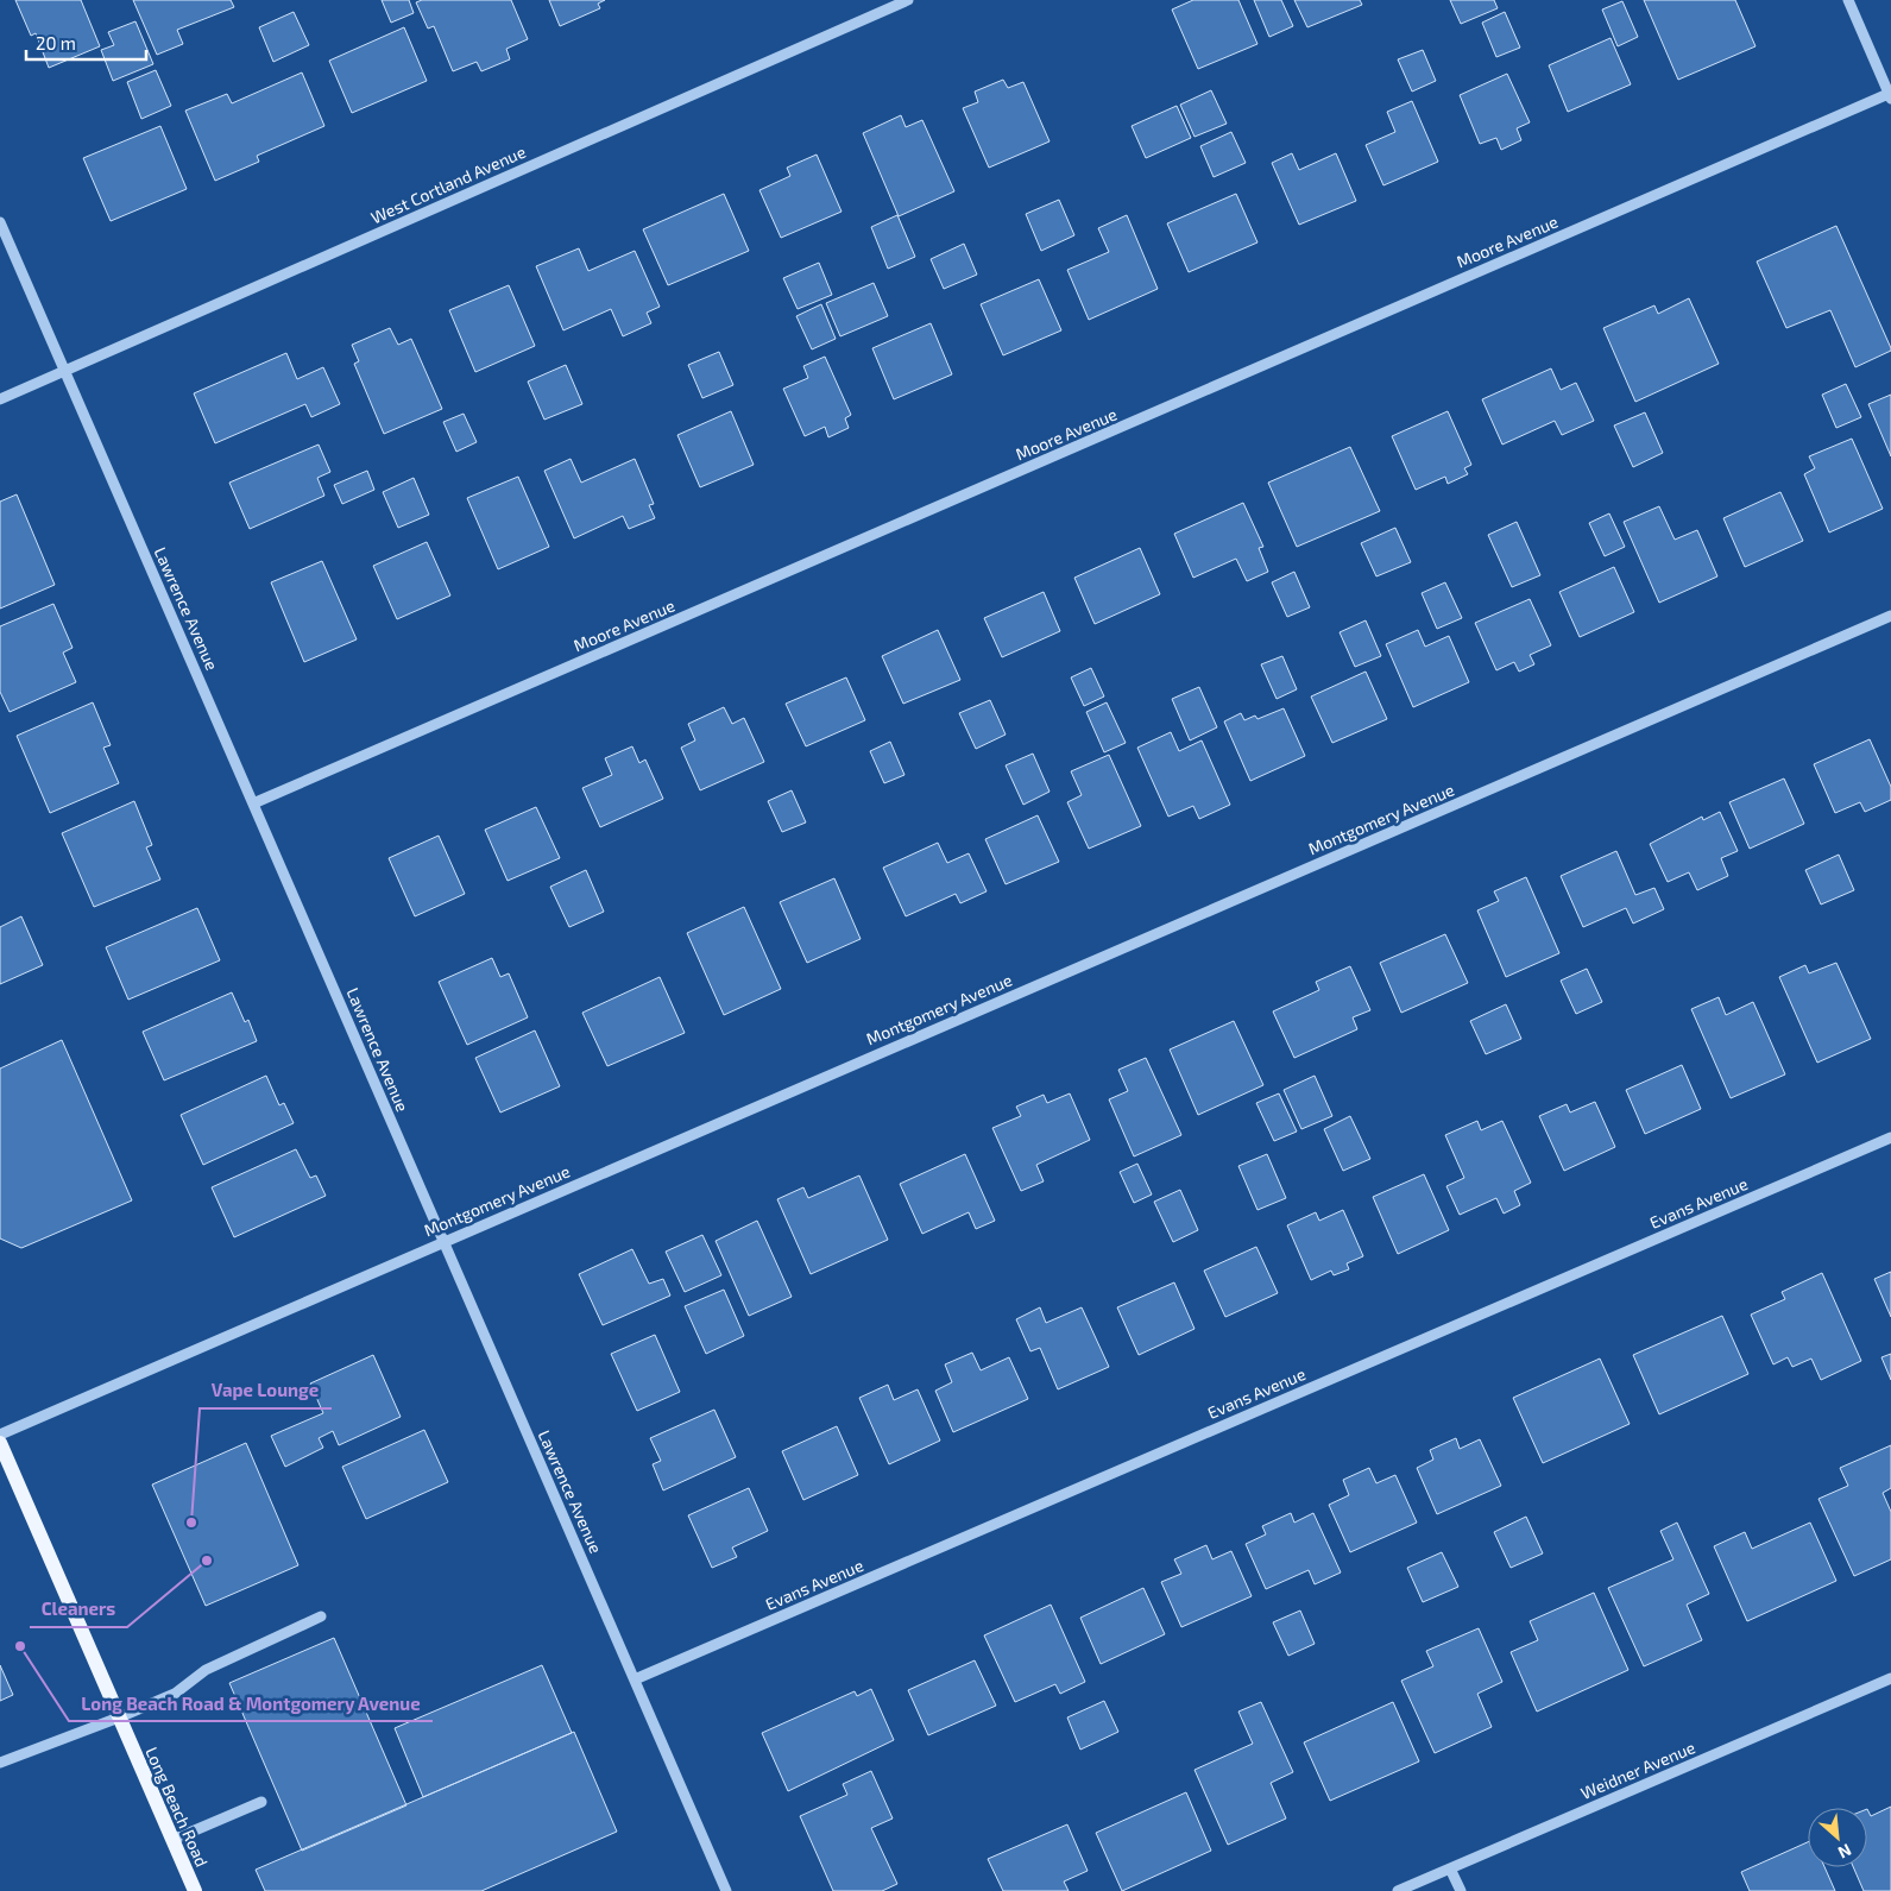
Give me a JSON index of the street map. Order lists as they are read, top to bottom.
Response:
{
  "streets": {
    "main road": ["Long Beach Road"],
    "street": [
      "West Cortland Avenue",
      "Moore Avenue",
      "Lawrence Avenue",
      "Montgomery Avenue",
      "Evans Avenue",
      "Weidner Avenue"
    ]
  },
  "crossings": [
    ["West Cortland Avenue", "Lawrence Avenue"],
    ["Moore Avenue", "Lawrence Avenue"],
    ["Lawrence Avenue", "Montgomery Avenue"],
    ["Lawrence Avenue", "Evans Avenue"]
  ],
  "places": ["Vape Lounge", "Cleaners", "Long Beach Road & Montgomery Avenue"],
  "scale_bar": "20 m",
  "north": "bottom right"
}
